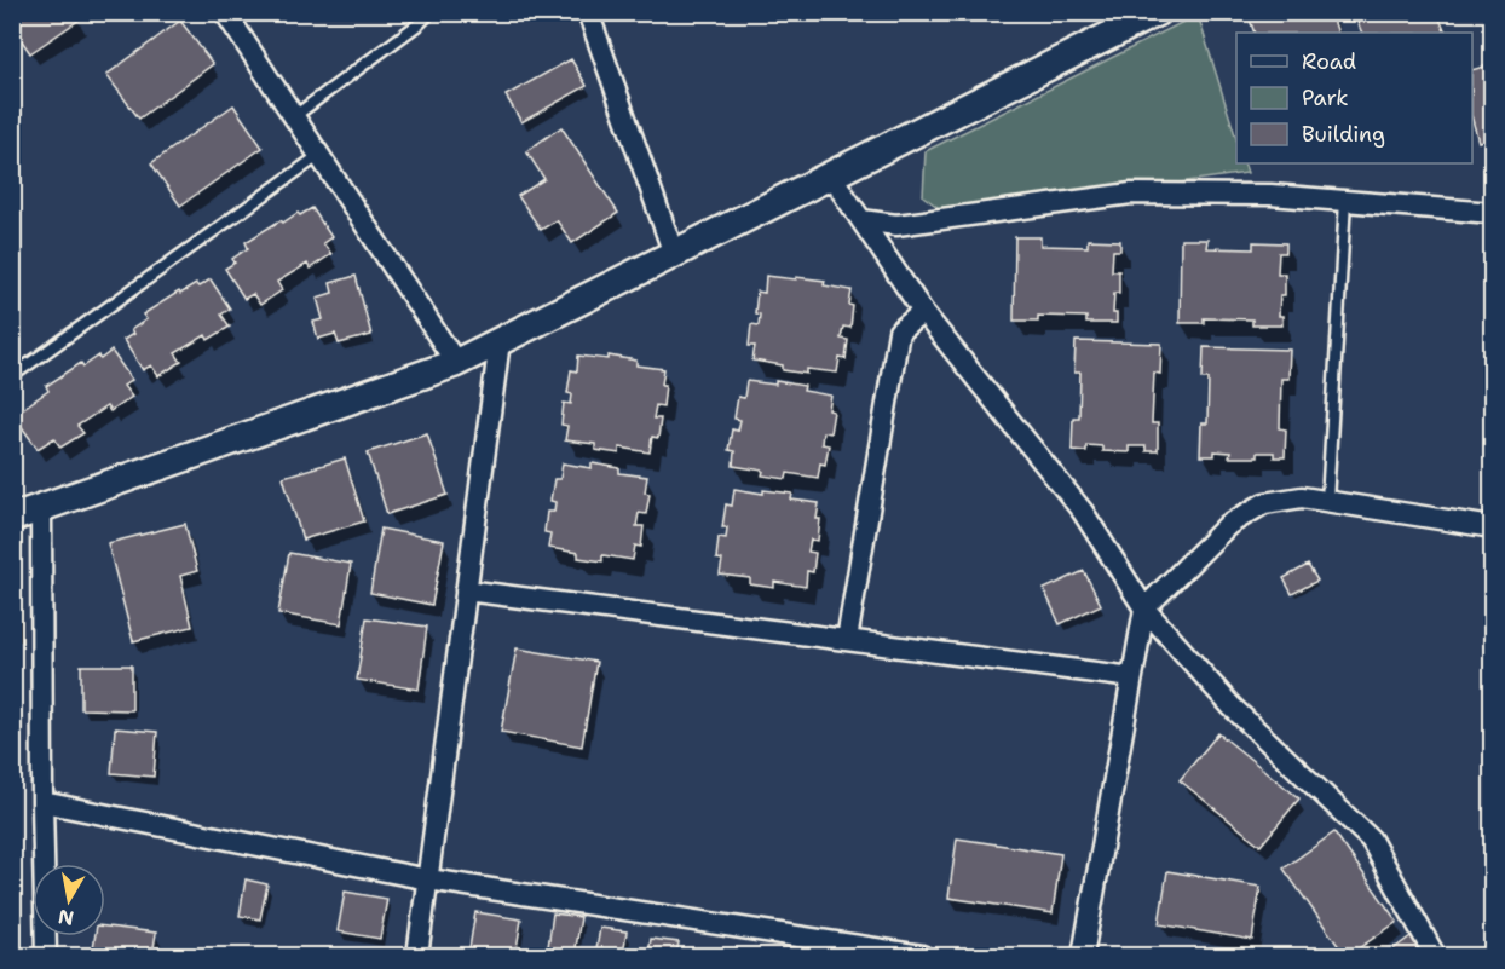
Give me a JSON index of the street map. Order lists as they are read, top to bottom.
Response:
{
  "legend": ["Road", "Park", "Building"],
  "north": "bottom"
}
